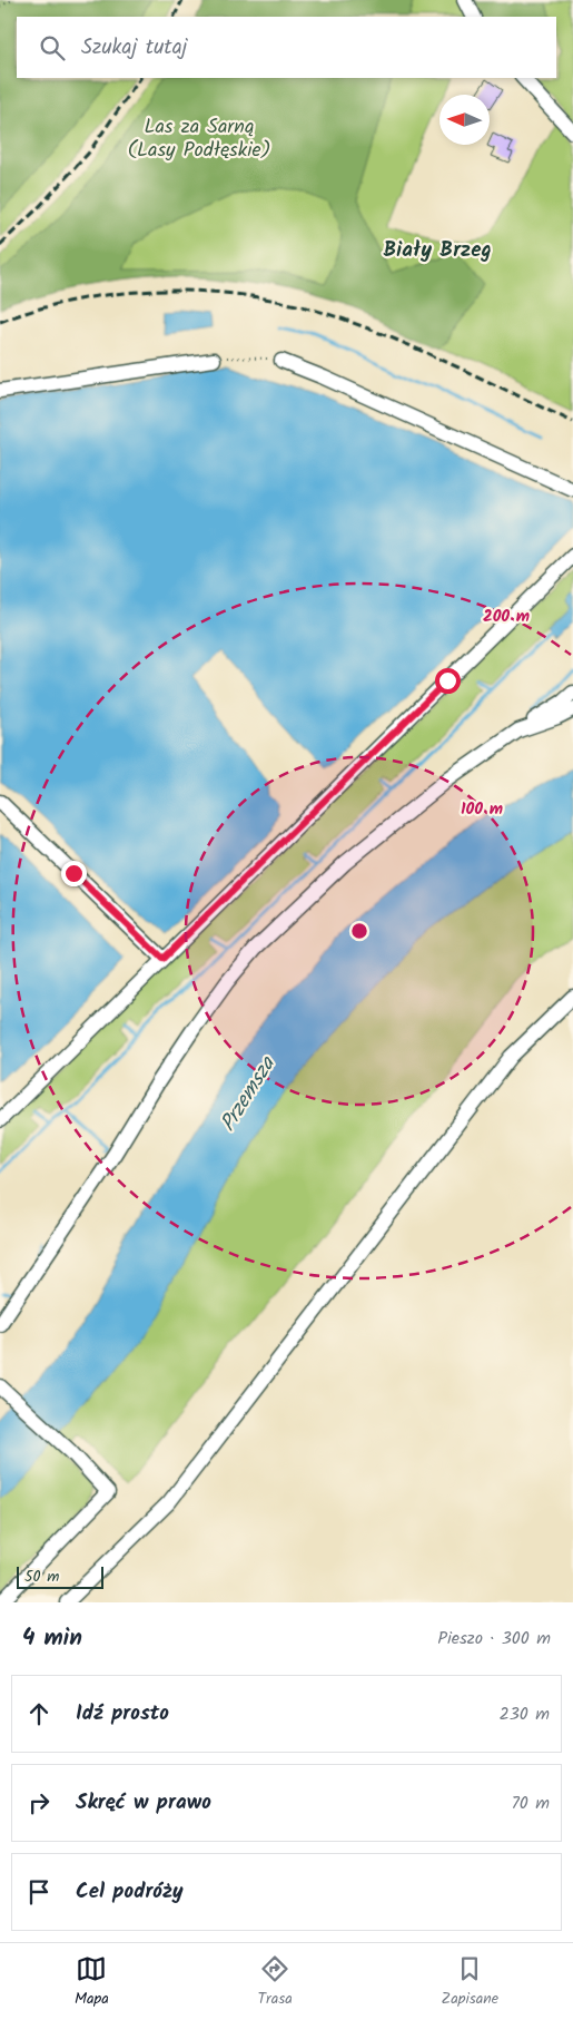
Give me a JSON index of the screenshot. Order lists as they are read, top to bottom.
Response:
{
  "districts": ["Biały Brzeg"],
  "water": ["Przemsza"],
  "parks": ["Las za Sarną (Lasy Podłęskie)"],
  "scale_bar": "50 m",
  "north": "left",
  "page": {
    "search": "Szukaj tutaj",
    "scale": "50 m",
    "heading": ["4 min", "Pieszo · 300 m"],
    "list": [
      ["Idź prosto", "230 m"],
      ["Skręć w prawo", "70 m"],
      "Cel podróży"
    ],
    "nav": ["Mapa", "Trasa", "Zapisane"]
  },
  "rings": ["200 m", "100 m"]
}
